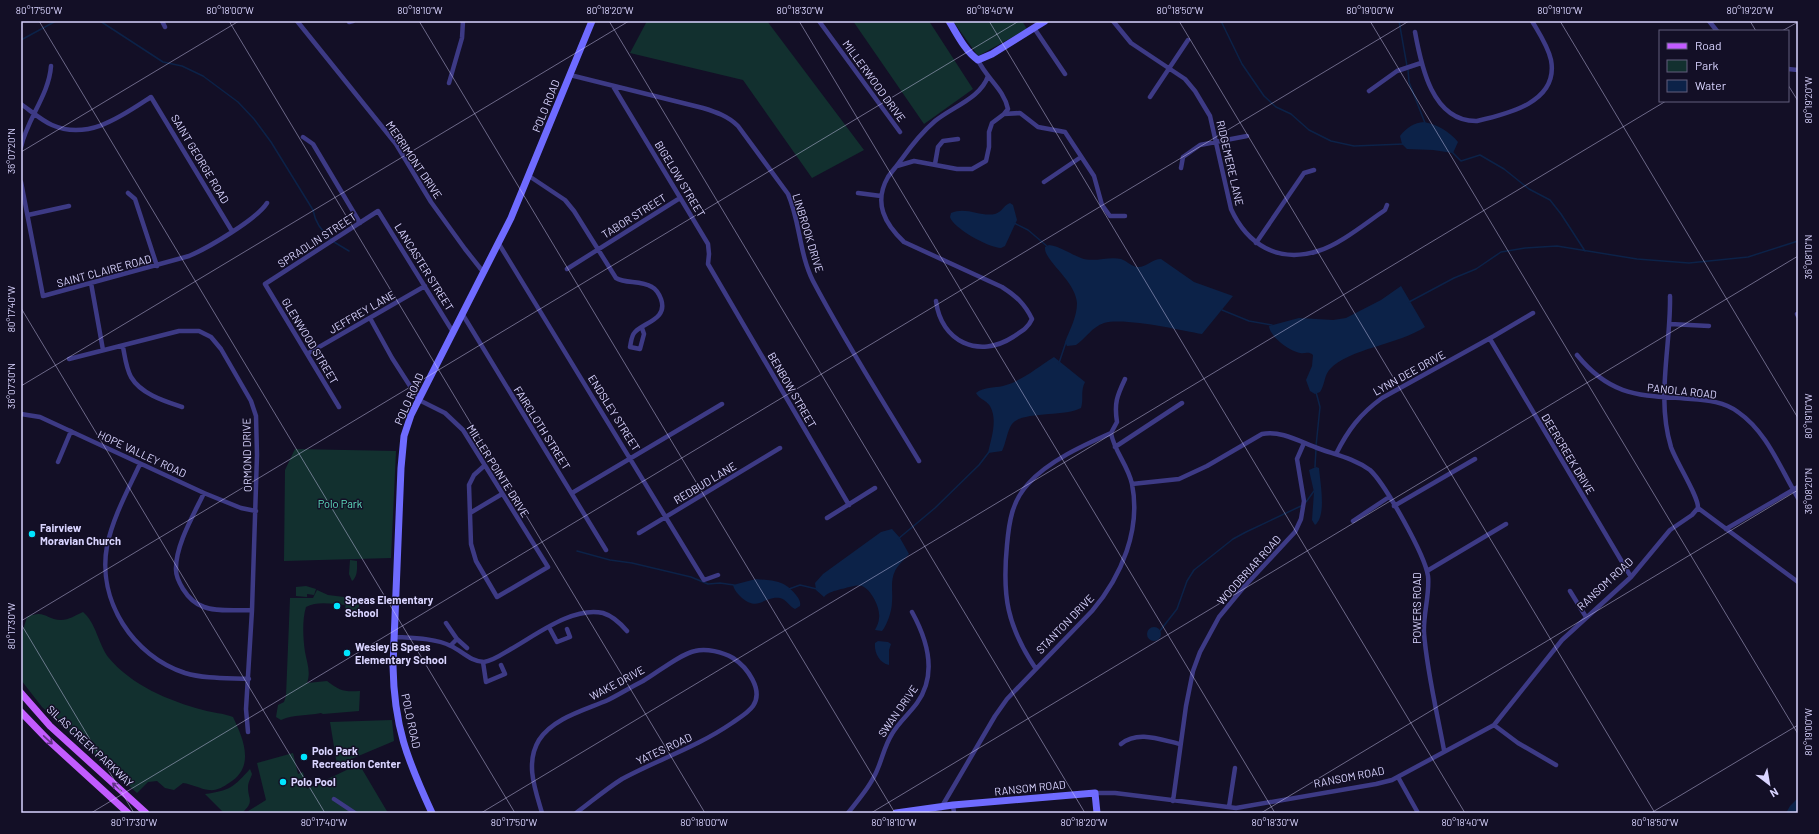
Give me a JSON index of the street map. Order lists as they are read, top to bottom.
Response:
{
  "streets": {
    "main road": ["POLO ROAD", "RANSOM ROAD", "SILAS CREEK PARKWAY"],
    "street": [
      "MILLERWOOD DRIVE",
      "SAINT GEORGE ROAD",
      "MERRIMONT DRIVE",
      "RIDGEMERE LANE",
      "BIGELOW STREET",
      "TABOR STREET",
      "LINBROOK DRIVE",
      "SPRADLIN STREET",
      "LANCASTER STREET",
      "SAINT CLAIRE ROAD",
      "JEFFREY LANE",
      "GLENWOOD STREET",
      "LYNN DEE DRIVE",
      "BENBOW STREET",
      "PANOLA ROAD",
      "ENDSLEY STREET",
      "FAIRCLOTH STREET",
      "HOPE VALLEY ROAD",
      "DEERCREEK DRIVE",
      "ORMOND DRIVE",
      "MILLER POINTE DRIVE",
      "REDBUD LANE",
      "WOODBRIAR ROAD",
      "POWERS ROAD",
      "STANTON DRIVE",
      "WAKE DRIVE",
      "SWAN DRIVE",
      "YATES ROAD"
    ]
  },
  "crossings": [
    ["POLO ROAD", "MERRIMONT DRIVE"],
    ["POLO ROAD", "TABOR STREET"],
    ["POLO ROAD", "LINBROOK DRIVE"],
    ["POLO ROAD", "LANCASTER STREET"],
    ["POLO ROAD", "ENDSLEY STREET"],
    ["POLO ROAD", "FAIRCLOTH STREET"],
    ["POLO ROAD", "MILLER POINTE DRIVE"],
    ["SAINT GEORGE ROAD", "SAINT CLAIRE ROAD"],
    ["BIGELOW STREET", "TABOR STREET"],
    ["BIGELOW STREET", "LINBROOK DRIVE"],
    ["BIGELOW STREET", "BENBOW STREET"],
    ["SPRADLIN STREET", "LANCASTER STREET"],
    ["SPRADLIN STREET", "GLENWOOD STREET"],
    ["LANCASTER STREET", "JEFFREY LANE"],
    ["JEFFREY LANE", "GLENWOOD STREET"],
    ["LYNN DEE DRIVE", "DEERCREEK DRIVE"],
    ["LYNN DEE DRIVE", "POWERS ROAD"],
    ["ENDSLEY STREET", "REDBUD LANE"],
    ["HOPE VALLEY ROAD", "ORMOND DRIVE"],
    ["DEERCREEK DRIVE", "RANSOM ROAD"],
    ["WOODBRIAR ROAD", "RANSOM ROAD"],
    ["RANSOM ROAD", "POWERS ROAD"],
    ["RANSOM ROAD", "STANTON DRIVE"],
    ["WAKE DRIVE", "YATES ROAD"]
  ],
  "parks": ["Polo Park"],
  "places": [
    "Fairview Moravian Church",
    "Speas Elementary School",
    "Wesley B Speas Elementary School",
    "Polo Park Recreation Center",
    "Polo Pool"
  ],
  "legend": ["Road", "Park", "Water"],
  "north": "bottom right",
  "coordinates": [
    "80°17'50\"W",
    "80°18'00\"W",
    "80°18'10\"W",
    "80°18'20\"W",
    "80°18'30\"W",
    "80°18'40\"W",
    "80°18'50\"W",
    "80°19'00\"W",
    "80°19'10\"W",
    "80°19'20\"W",
    "36°07'20\"N",
    "36°08'10\"N",
    "80°17'40\"W",
    "36°07'30\"N",
    "36°08'20\"N",
    "80°17'30\"W"
  ]
}
